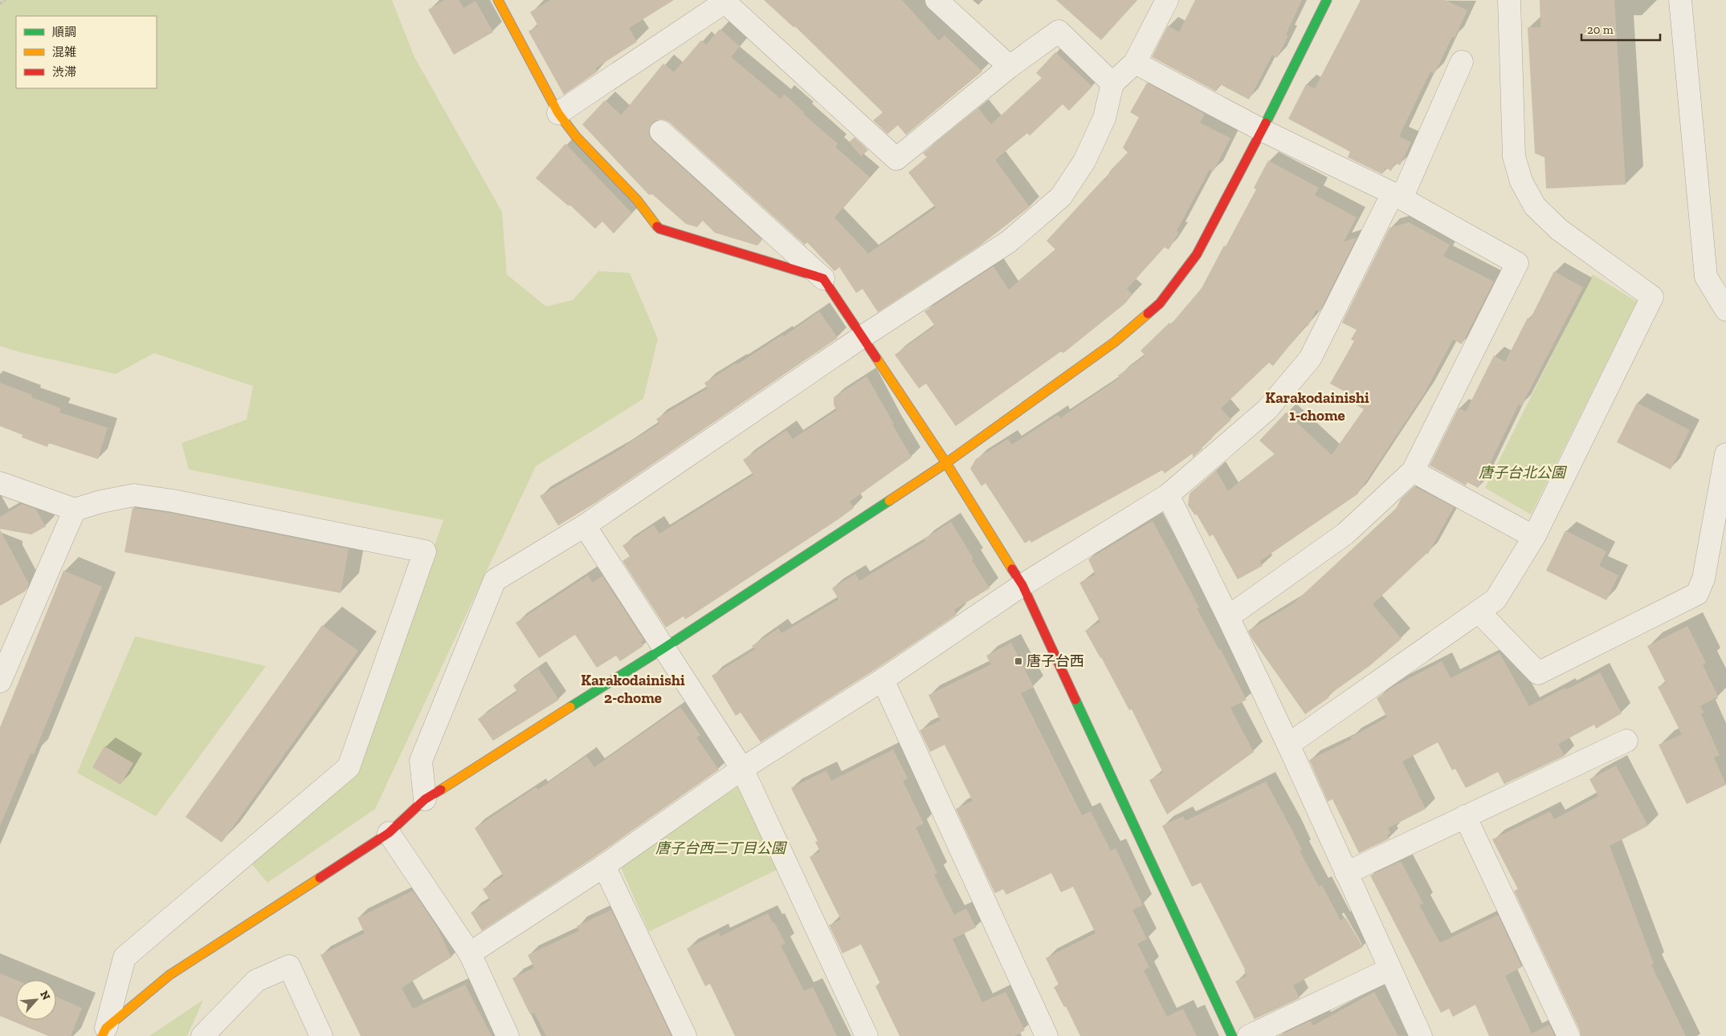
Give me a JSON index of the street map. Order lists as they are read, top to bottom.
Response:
{
  "districts": ["Karakodainishi 1-chome", "Karakodainishi 2-chome"],
  "parks": ["唐子台北公園", "唐子台西二丁目公園"],
  "places": {
    "transit": ["唐子台西"]
  },
  "legend": ["順調", "混雑", "渋滞"],
  "scale_bar": "20 m",
  "north": "top right"
}
